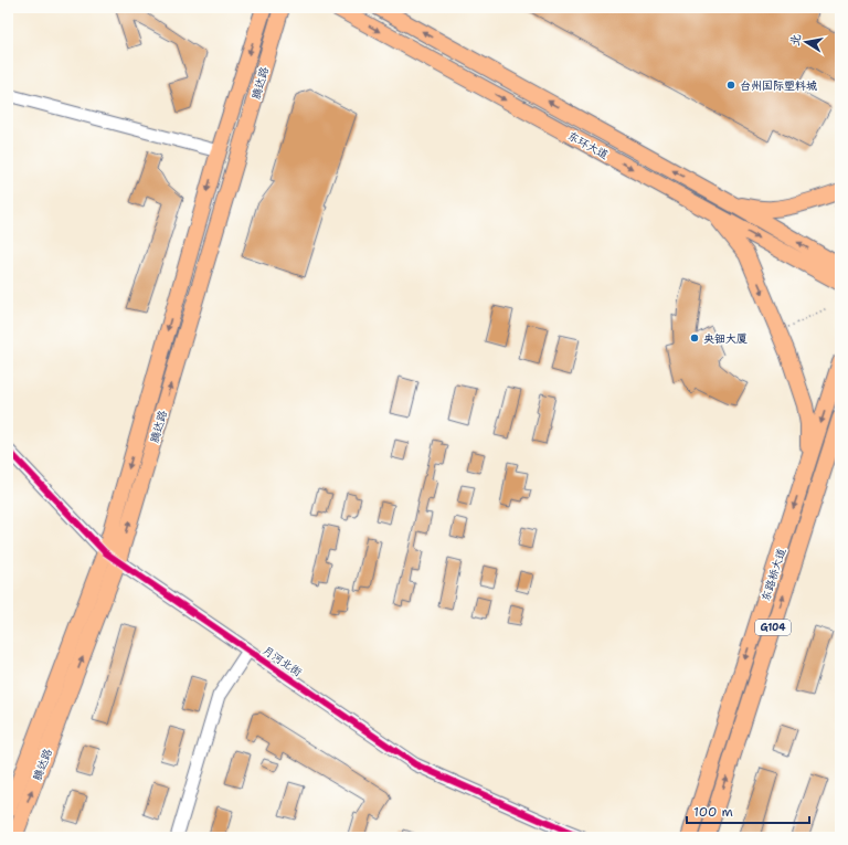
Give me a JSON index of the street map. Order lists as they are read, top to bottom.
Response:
{
  "streets": {
    "main road": [
      "腾达路",
      "东环大道",
      "东路桥大道",
      "G104"
    ],
    "street": ["月河北街"]
  },
  "crossings": [
    ["腾达路", "月河北街"]
  ],
  "places": ["台州国际塑料城", "央钿大厦"],
  "scale_bar": "100 m",
  "north": "left"
}
